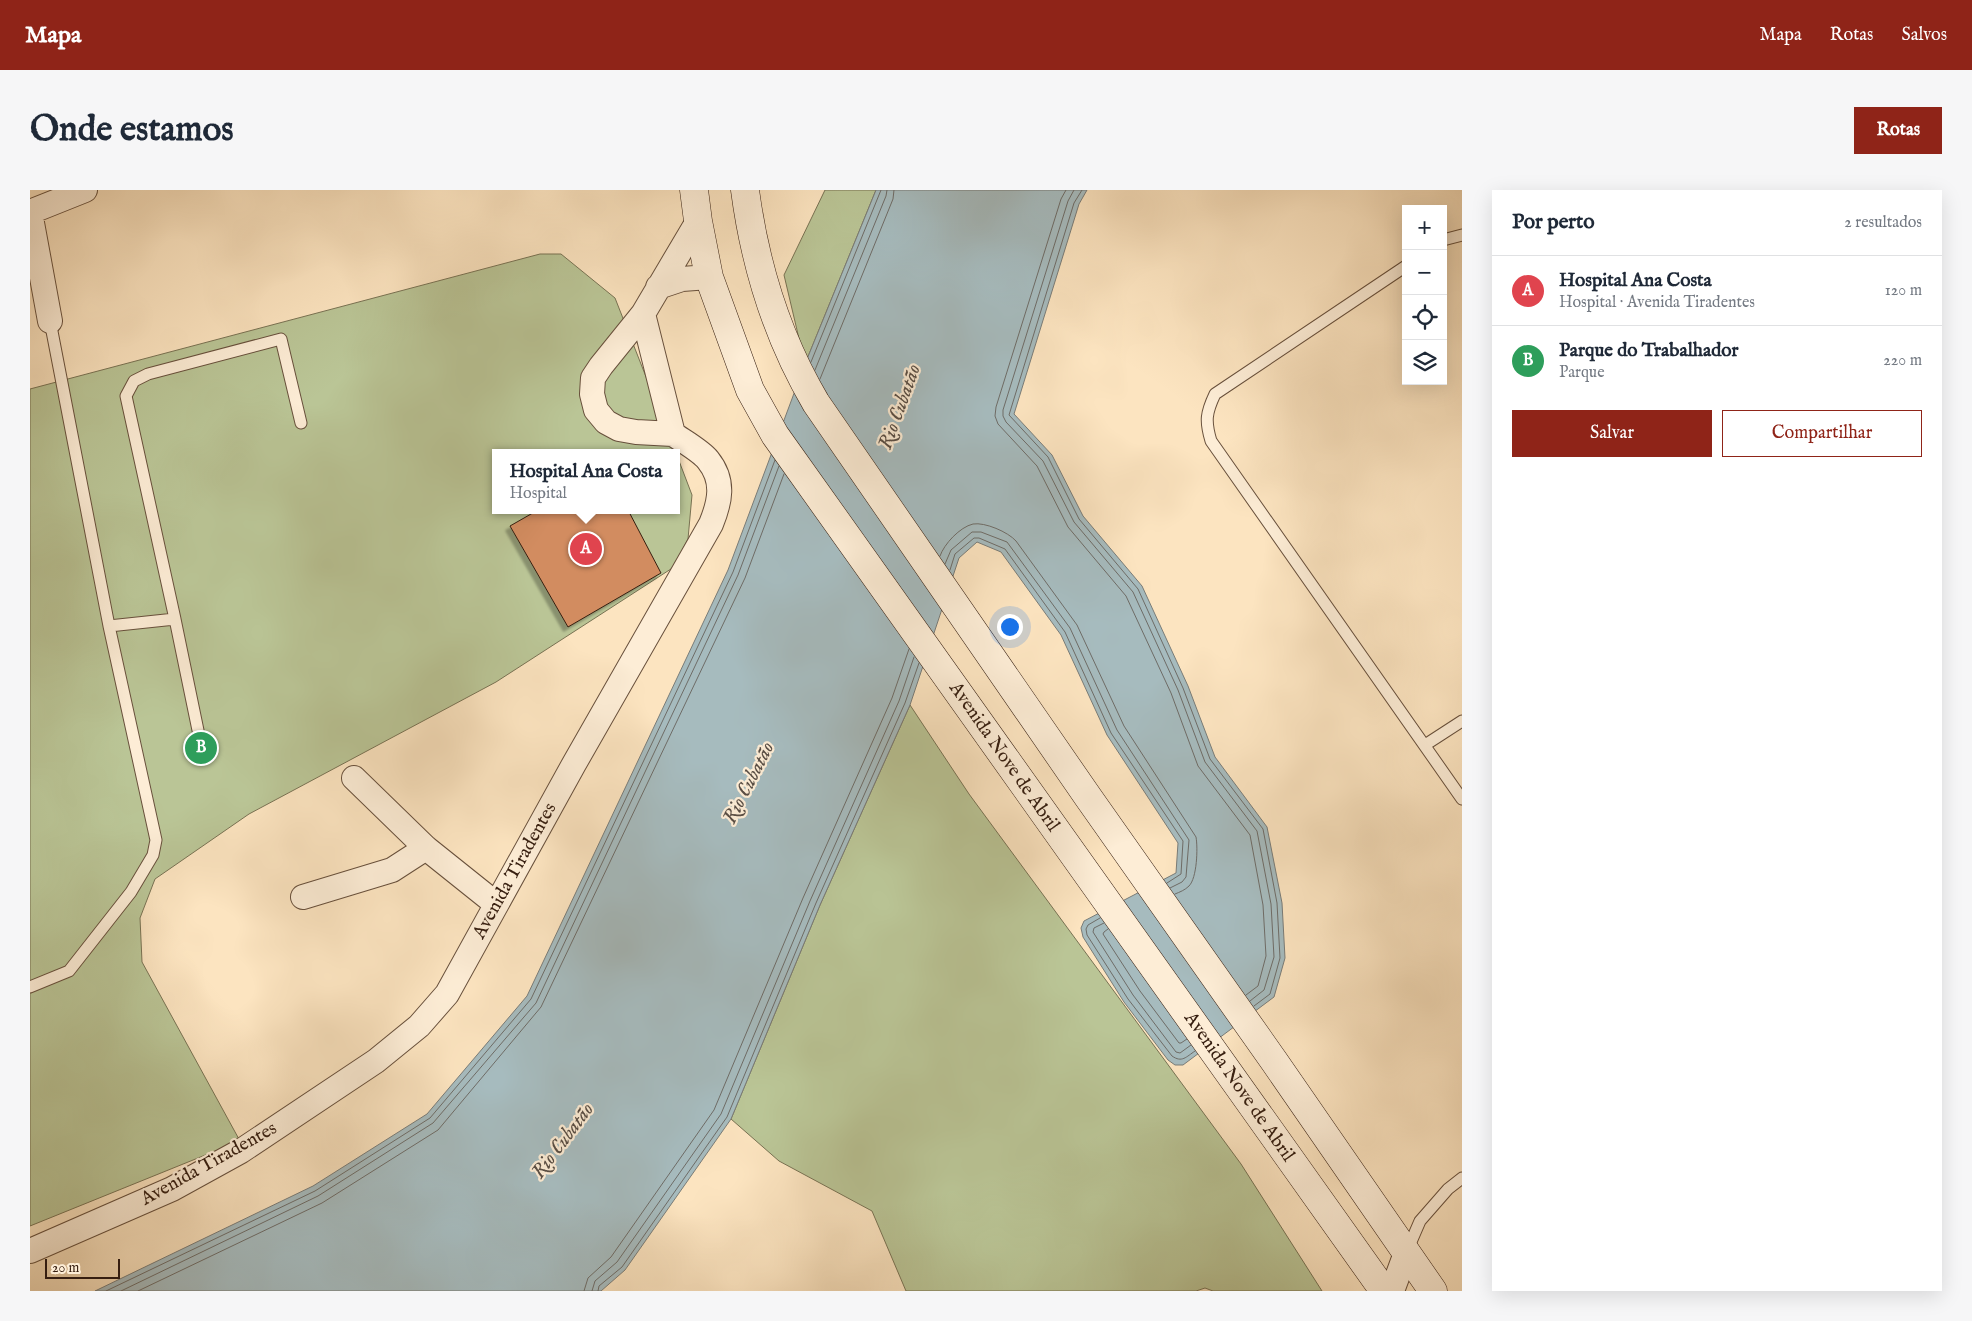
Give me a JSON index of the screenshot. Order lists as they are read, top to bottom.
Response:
{
  "streets": {
    "main road": ["Avenida Nove de Abril"],
    "street": ["Avenida Tiradentes"]
  },
  "water": ["Rio Cubatão"],
  "scale_bar": "20 m",
  "page": {
    "header": "Mapa",
    "nav": ["Mapa", "Rotas", "Salvos"],
    "buttons": [
      "Rotas",
      ["Salvar", "Compartilhar"]
    ],
    "title": "Onde estamos",
    "heading": ["Por perto", "2 resultados"],
    "map_buttons": ["+", "−"],
    "list": [
      {
        "mark": "A",
        "name": "Hospital Ana Costa",
        "note": "Hospital · Avenida Tiradentes",
        "value": "120 m"
      },
      {
        "mark": "B",
        "name": "Parque do Trabalhador",
        "note": "Parque",
        "value": "220 m"
      }
    ],
    "popup": ["Hospital Ana Costa", "Hospital"],
    "pins": ["A", "B"],
    "scale": "20 m"
  }
}
